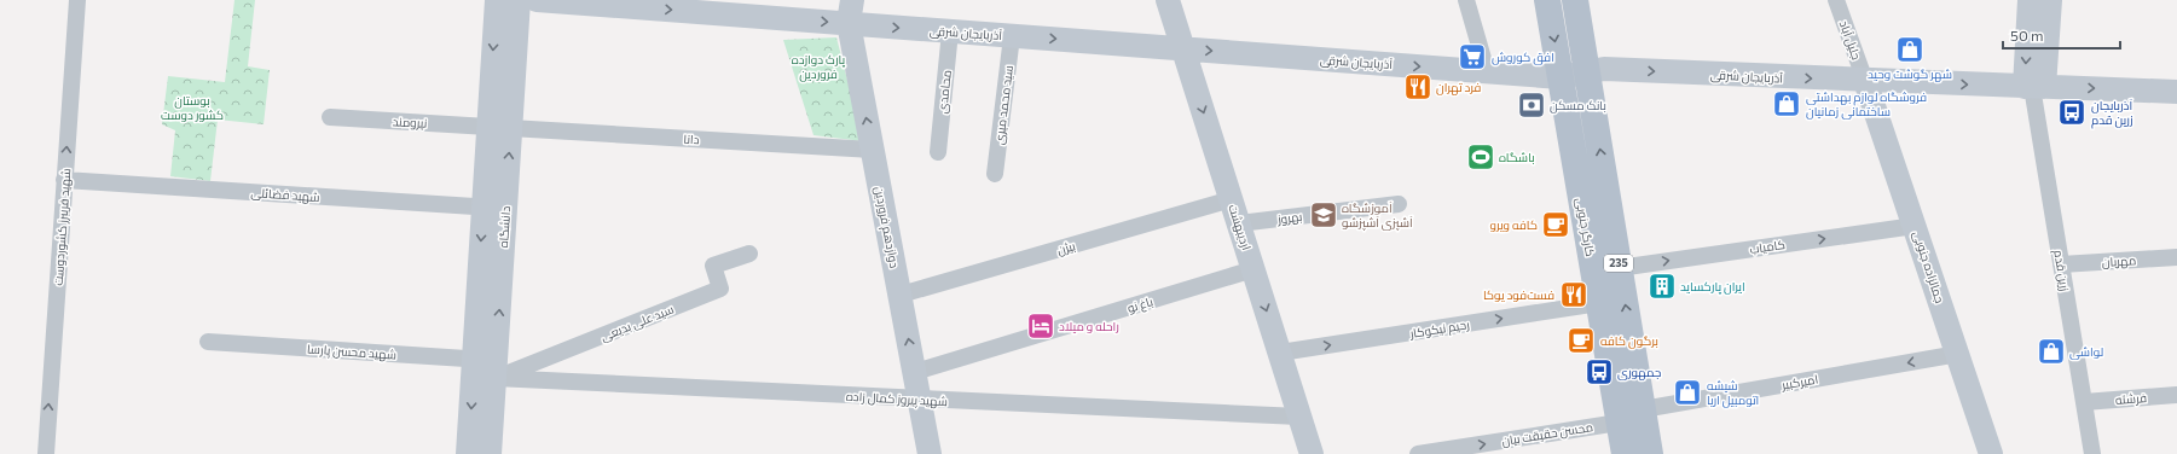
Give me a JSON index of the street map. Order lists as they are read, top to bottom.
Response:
{
  "streets": {
    "main road": [
      "آذربایجان شرقی",
      "دانشگاه",
      "دوازدهم فروردین",
      "اردیبهشت",
      "کارگر جنوبی",
      "235",
      "جمالزاده جنوبی"
    ],
    "street": [
      "جلیل آباد",
      "محامدی",
      "سید محمد میری",
      "نیرومند",
      "دانا",
      "شهید فضائلی",
      "بهروز",
      "شهید فریبرز کشوردوست",
      "کامیاب",
      "بیژن",
      "مهربان",
      "زرین قدم",
      "باغ نو",
      "سید علی بدیعی",
      "رحیم نیکوکار",
      "شهید محسن پارسا",
      "امیرکبیر",
      "شهید پیروز کمال زاده",
      "فرشته",
      "محسن حقیقت بیان"
    ]
  },
  "crossings": [
    ["آذربایجان شرقی", "جلیل آباد"],
    ["آذربایجان شرقی", "محامدی"],
    ["آذربایجان شرقی", "سید محمد میری"],
    ["آذربایجان شرقی", "دوازدهم فروردین"],
    ["آذربایجان شرقی", "اردیبهشت"],
    ["آذربایجان شرقی", "کارگر جنوبی"],
    ["آذربایجان شرقی", "235"],
    ["آذربایجان شرقی", "جمالزاده جنوبی"],
    ["آذربایجان شرقی", "زرین قدم"],
    ["جلیل آباد", "جمالزاده جنوبی"],
    ["نیرومند", "دانا"],
    ["نیرومند", "دانشگاه"],
    ["دانا", "دانشگاه"],
    ["دانا", "دوازدهم فروردین"],
    ["شهید فضائلی", "شهید فریبرز کشوردوست"],
    ["شهید فضائلی", "دانشگاه"],
    ["بهروز", "اردیبهشت"],
    ["دانشگاه", "سید علی بدیعی"],
    ["دانشگاه", "شهید محسن پارسا"],
    ["دانشگاه", "شهید پیروز کمال زاده"],
    ["دوازدهم فروردین", "بیژن"],
    ["دوازدهم فروردین", "باغ نو"],
    ["دوازدهم فروردین", "شهید پیروز کمال زاده"],
    ["اردیبهشت", "بیژن"],
    ["اردیبهشت", "باغ نو"],
    ["اردیبهشت", "رحیم نیکوکار"],
    ["اردیبهشت", "شهید پیروز کمال زاده"],
    ["کارگر جنوبی", "رحیم نیکوکار"],
    ["کارگر جنوبی", "محسن حقیقت بیان"],
    ["کامیاب", "235"],
    ["کامیاب", "جمالزاده جنوبی"],
    ["مهربان", "زرین قدم"],
    ["235", "امیرکبیر"],
    ["جمالزاده جنوبی", "امیرکبیر"],
    ["زرین قدم", "فرشته"],
    ["سید علی بدیعی", "شهید محسن پارسا"],
    ["سید علی بدیعی", "شهید پیروز کمال زاده"],
    ["شهید محسن پارسا", "شهید پیروز کمال زاده"]
  ],
  "one_way": [
    "آذربایجان شرقی",
    "شهید فریبرز کشوردوست",
    "دوازدهم فروردین",
    "اردیبهشت",
    "کامیاب",
    "رحیم نیکوکار",
    "امیرکبیر",
    "محسن حقیقت بیان"
  ],
  "parks": ["پارک دوازده فروردین", "بوستان کشور دوست"],
  "places": {
    "shop": [
      "شهر گوشت وحید",
      "فروشگاه لوازم بهداشتی ساختمانی زمانیان",
      "لواشی",
      "شیشه اتومبیل اریا"
    ],
    "supermarket": ["افق کوروش"],
    "restaurant": ["فرد تهران", "فست‌فود یوکا"],
    "bank": ["بانک مسکن"],
    "bus stop": ["آذربایجان زرین قدم", "جمهوری"],
    "sports": ["باشگاه"],
    "school or university": ["آموزشگاه آشپزی آشپزشو"],
    "cafe": ["کافه ویرو", "برگون کافه"],
    "building": ["ایران پارکساید"],
    "hotel": ["راحله و میلاد"]
  },
  "scale_bar": "50 m"
}
